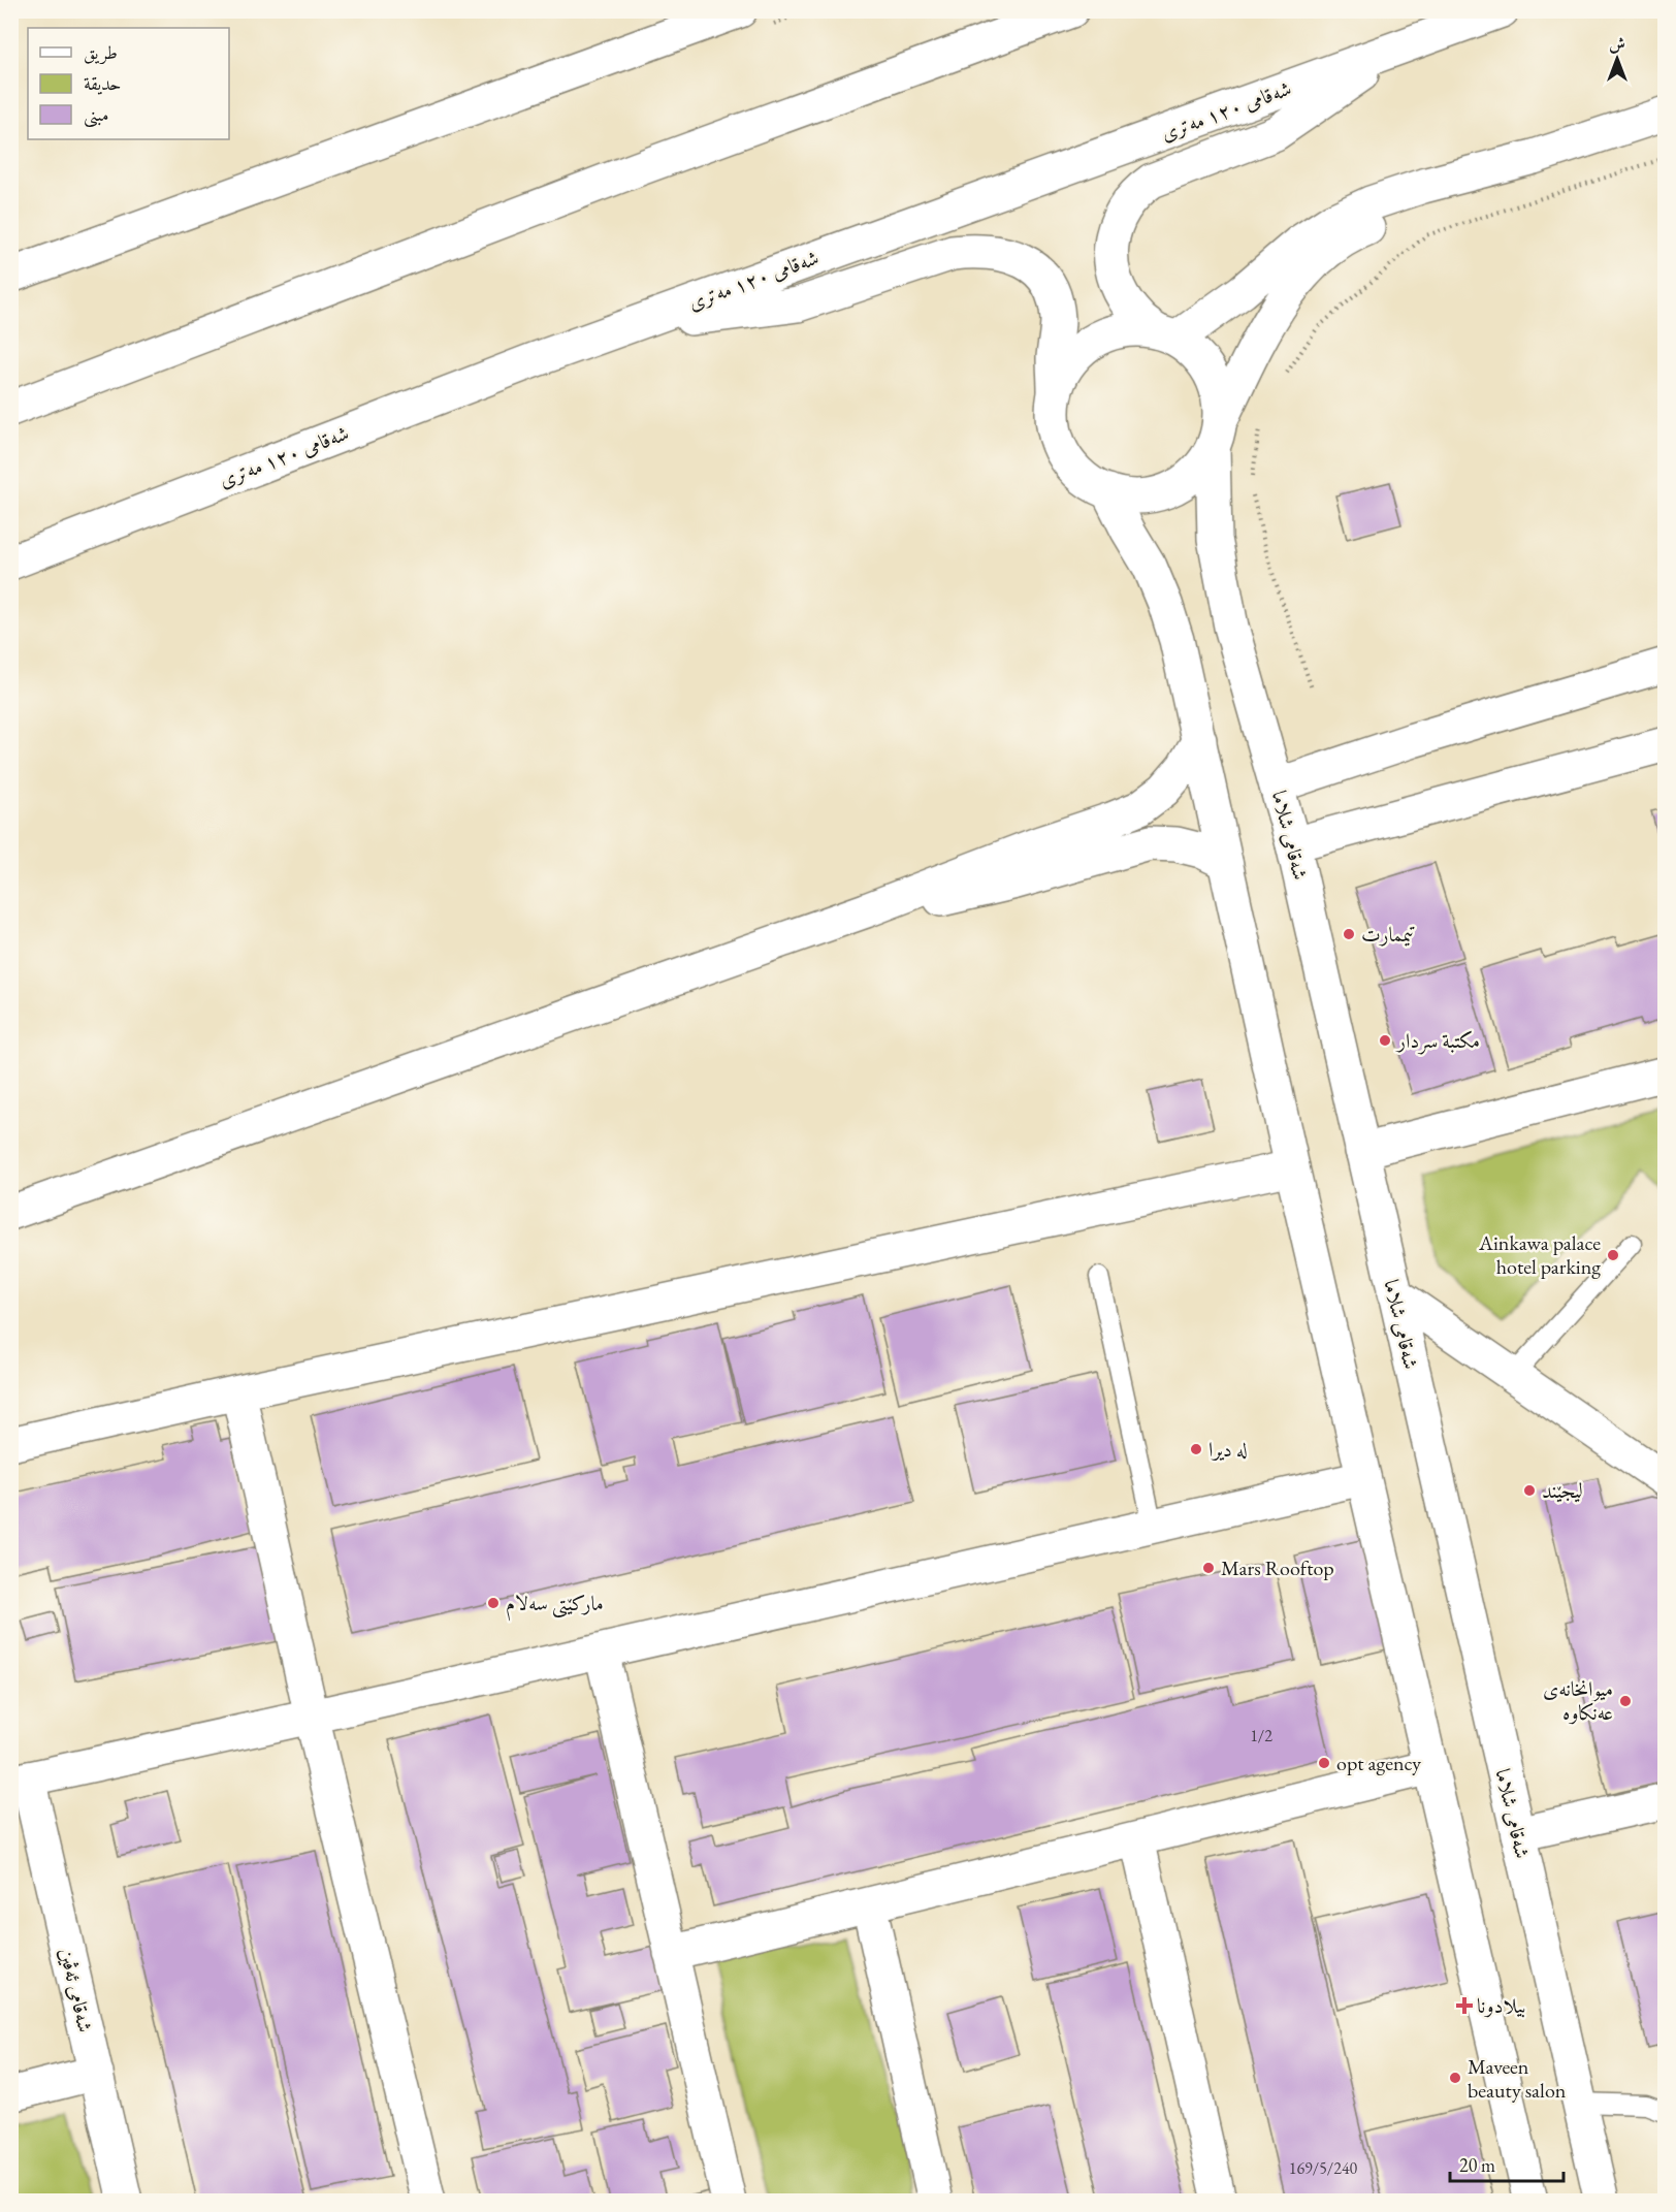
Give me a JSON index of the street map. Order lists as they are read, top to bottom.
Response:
{
  "streets": {
    "main road": ["شەقامی ١٢٠ مەتری", "شەقامی شلاما", "شەقامی ئەڤین"]
  },
  "crossings": [
    ["شەقامی ١٢٠ مەتری", "شەقامی شلاما"]
  ],
  "places": {
    "other": [
      "تیممارت",
      "مكتبة سردار",
      "Ainkawa palace hotel parking",
      "له ديرا",
      "لیجێند",
      "Mars Rooftop",
      "مارکێتی سەلام",
      "میوانخانەی عەنکاوە",
      "opt agency",
      "Maveen beauty salon"
    ],
    "health": ["بیلادونا"]
  },
  "house_numbers": ["1/2", "169/5/240"],
  "legend": ["طريق", "حديقة", "مبنى"],
  "scale_bar": "20 m",
  "north": "top"
}
